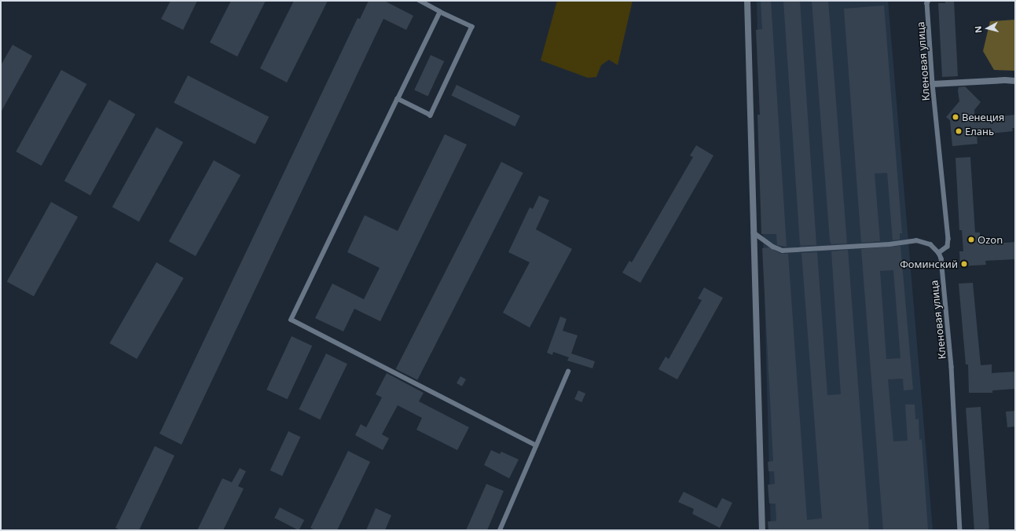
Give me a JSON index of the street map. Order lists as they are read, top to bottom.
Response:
{
  "streets": {
    "lane": ["Кленовая улица"]
  },
  "places": [
    "Венеция",
    "Елань",
    "Ozon",
    "Фоминский"
  ],
  "north": "left"
}
